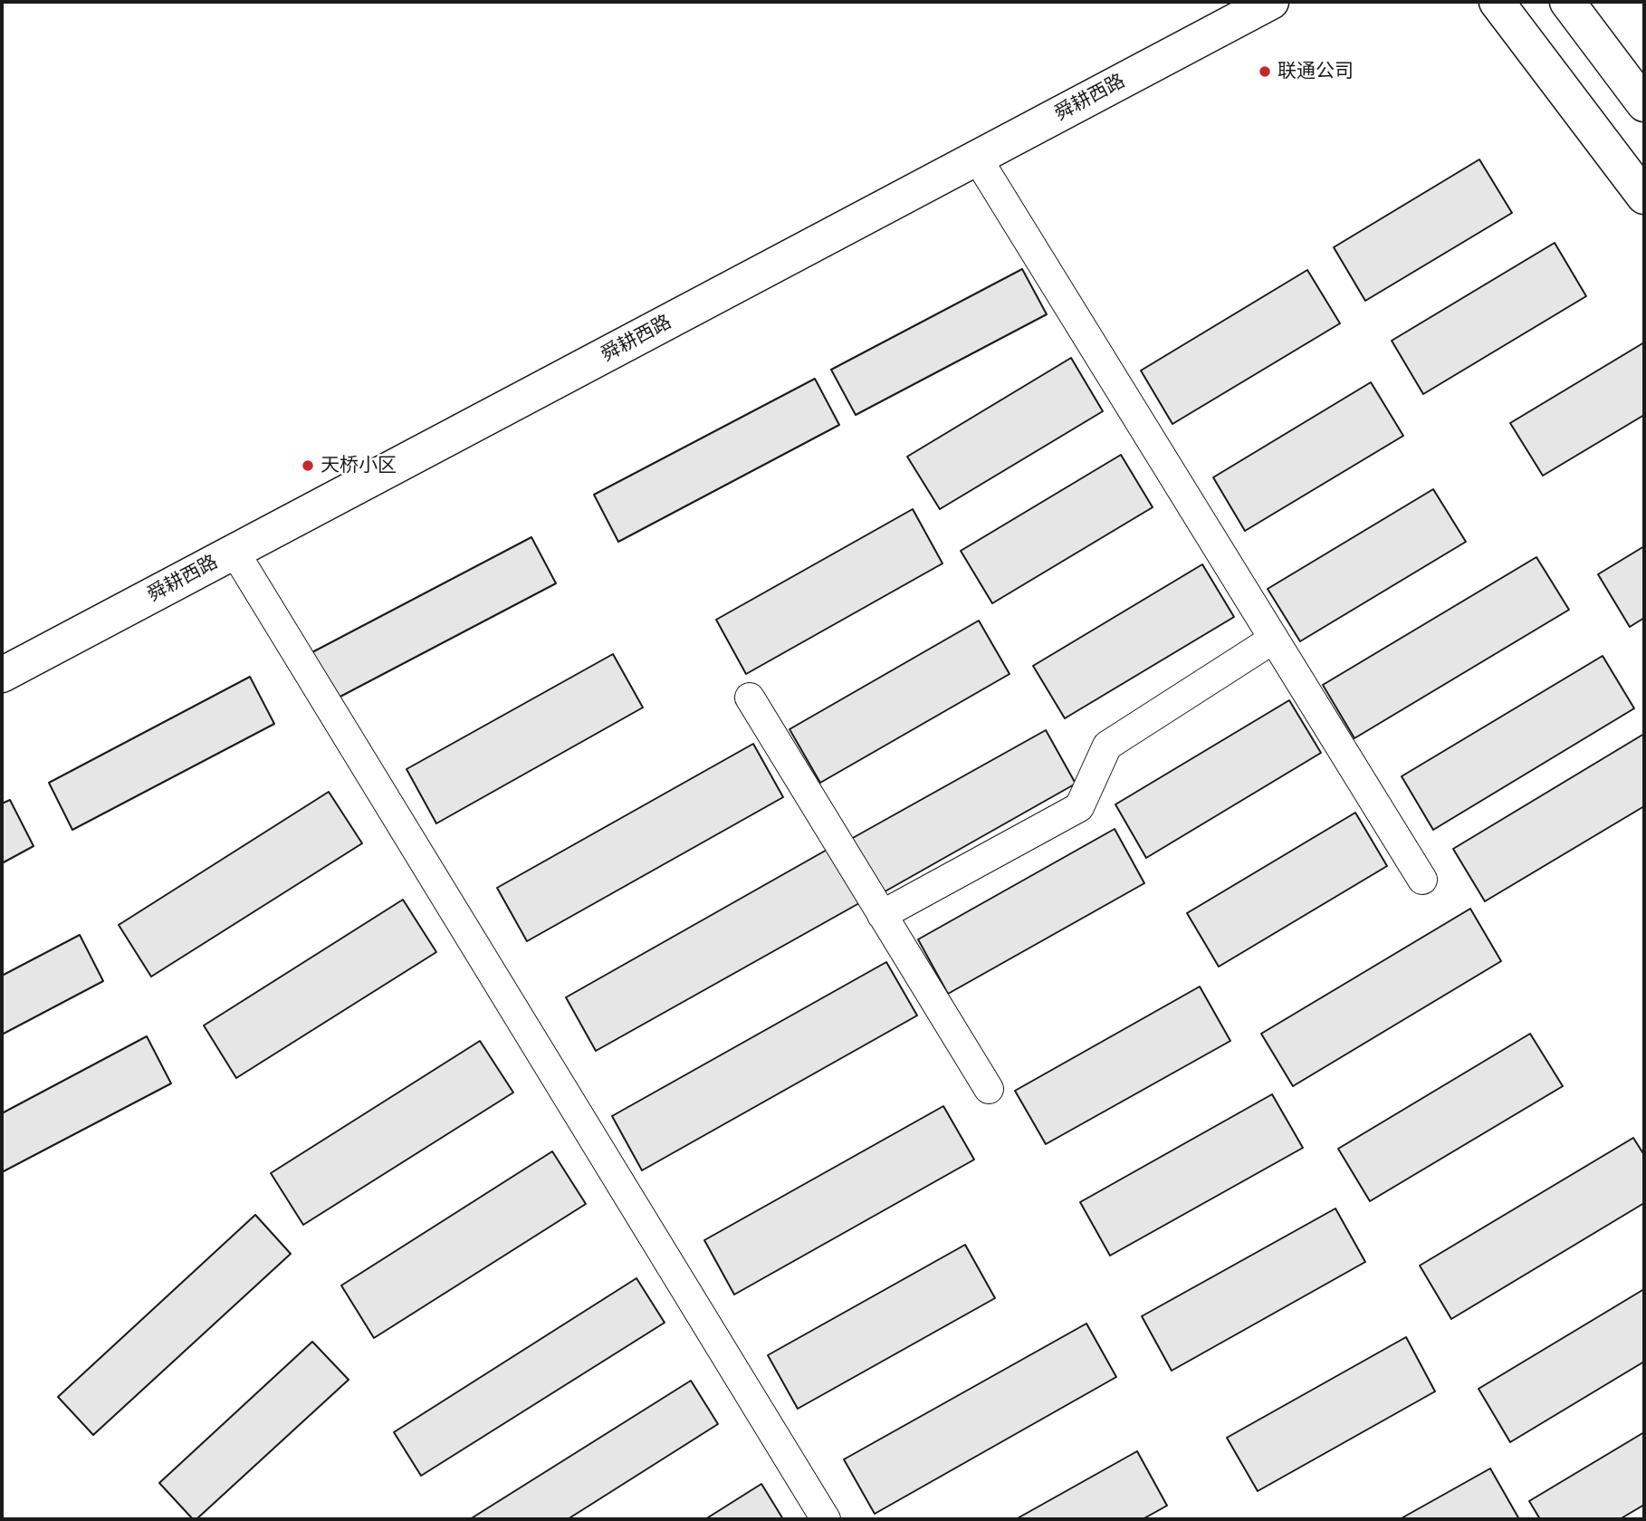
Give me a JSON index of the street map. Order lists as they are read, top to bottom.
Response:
{
  "streets": {
    "main road": ["舜耕西路"]
  },
  "places": ["联通公司", "天桥小区"]
}
